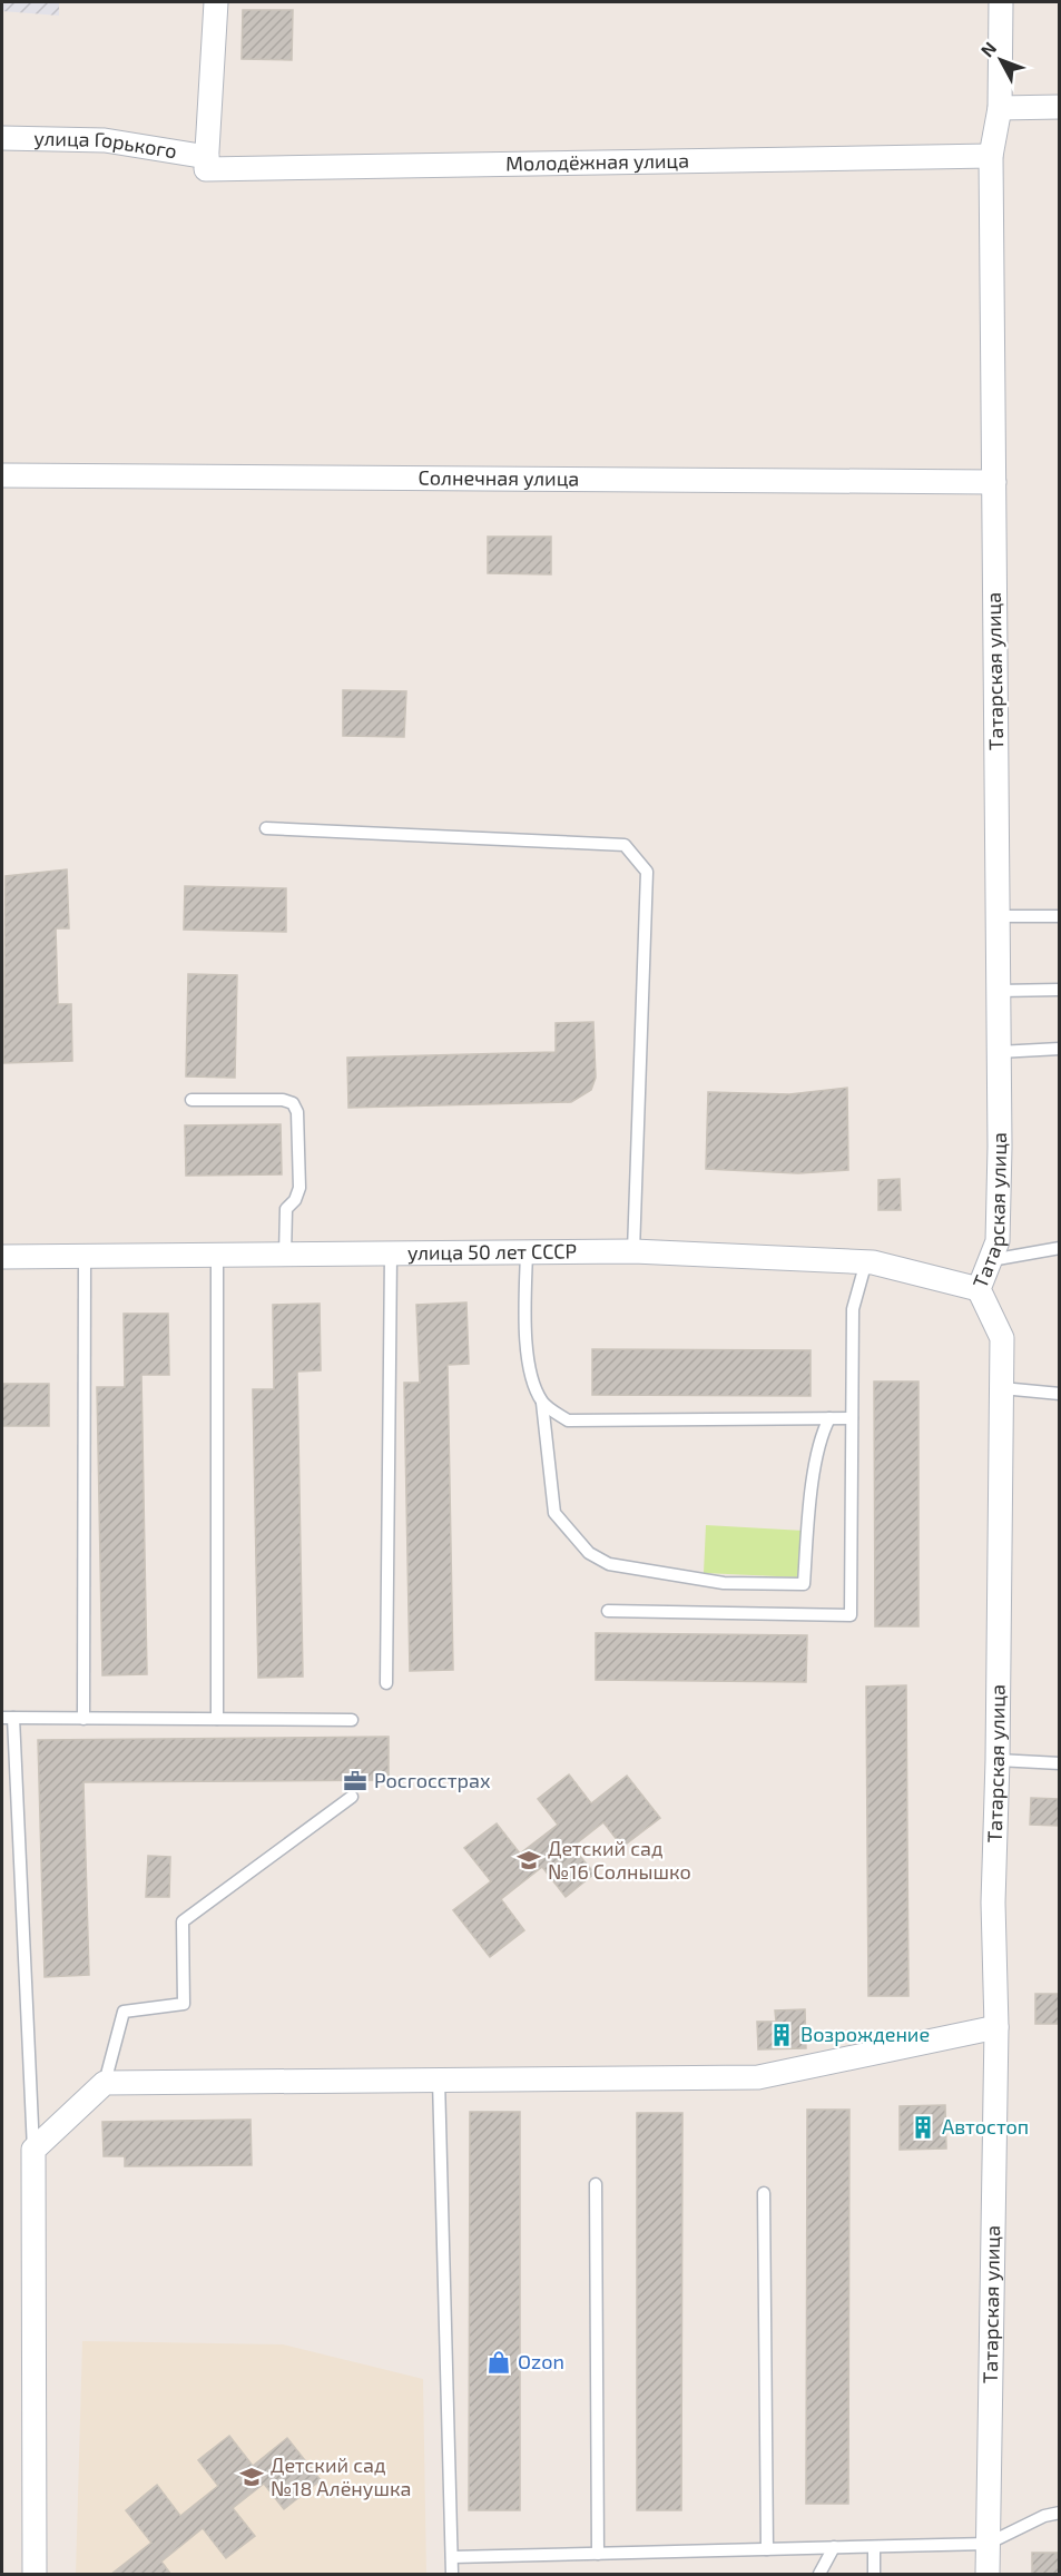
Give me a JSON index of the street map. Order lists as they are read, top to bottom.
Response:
{
  "streets": {
    "street": [
      "улица Горького",
      "Молодёжная улица",
      "Солнечная улица",
      "Татарская улица",
      "улица 50 лет СССР"
    ]
  },
  "crossings": [
    ["улица Горького", "Молодёжная улица"],
    ["Молодёжная улица", "Татарская улица"],
    ["Солнечная улица", "Татарская улица"],
    ["Татарская улица", "улица 50 лет СССР"]
  ],
  "places": {
    "office": ["Росгосстрах"],
    "school or university": ["Детский сад №16 Солнышко", "Детский сад №18 Алёнушка"],
    "building": ["Возрождение", "Автостоп"],
    "shop": ["Ozon"]
  },
  "north": "top left"
}
